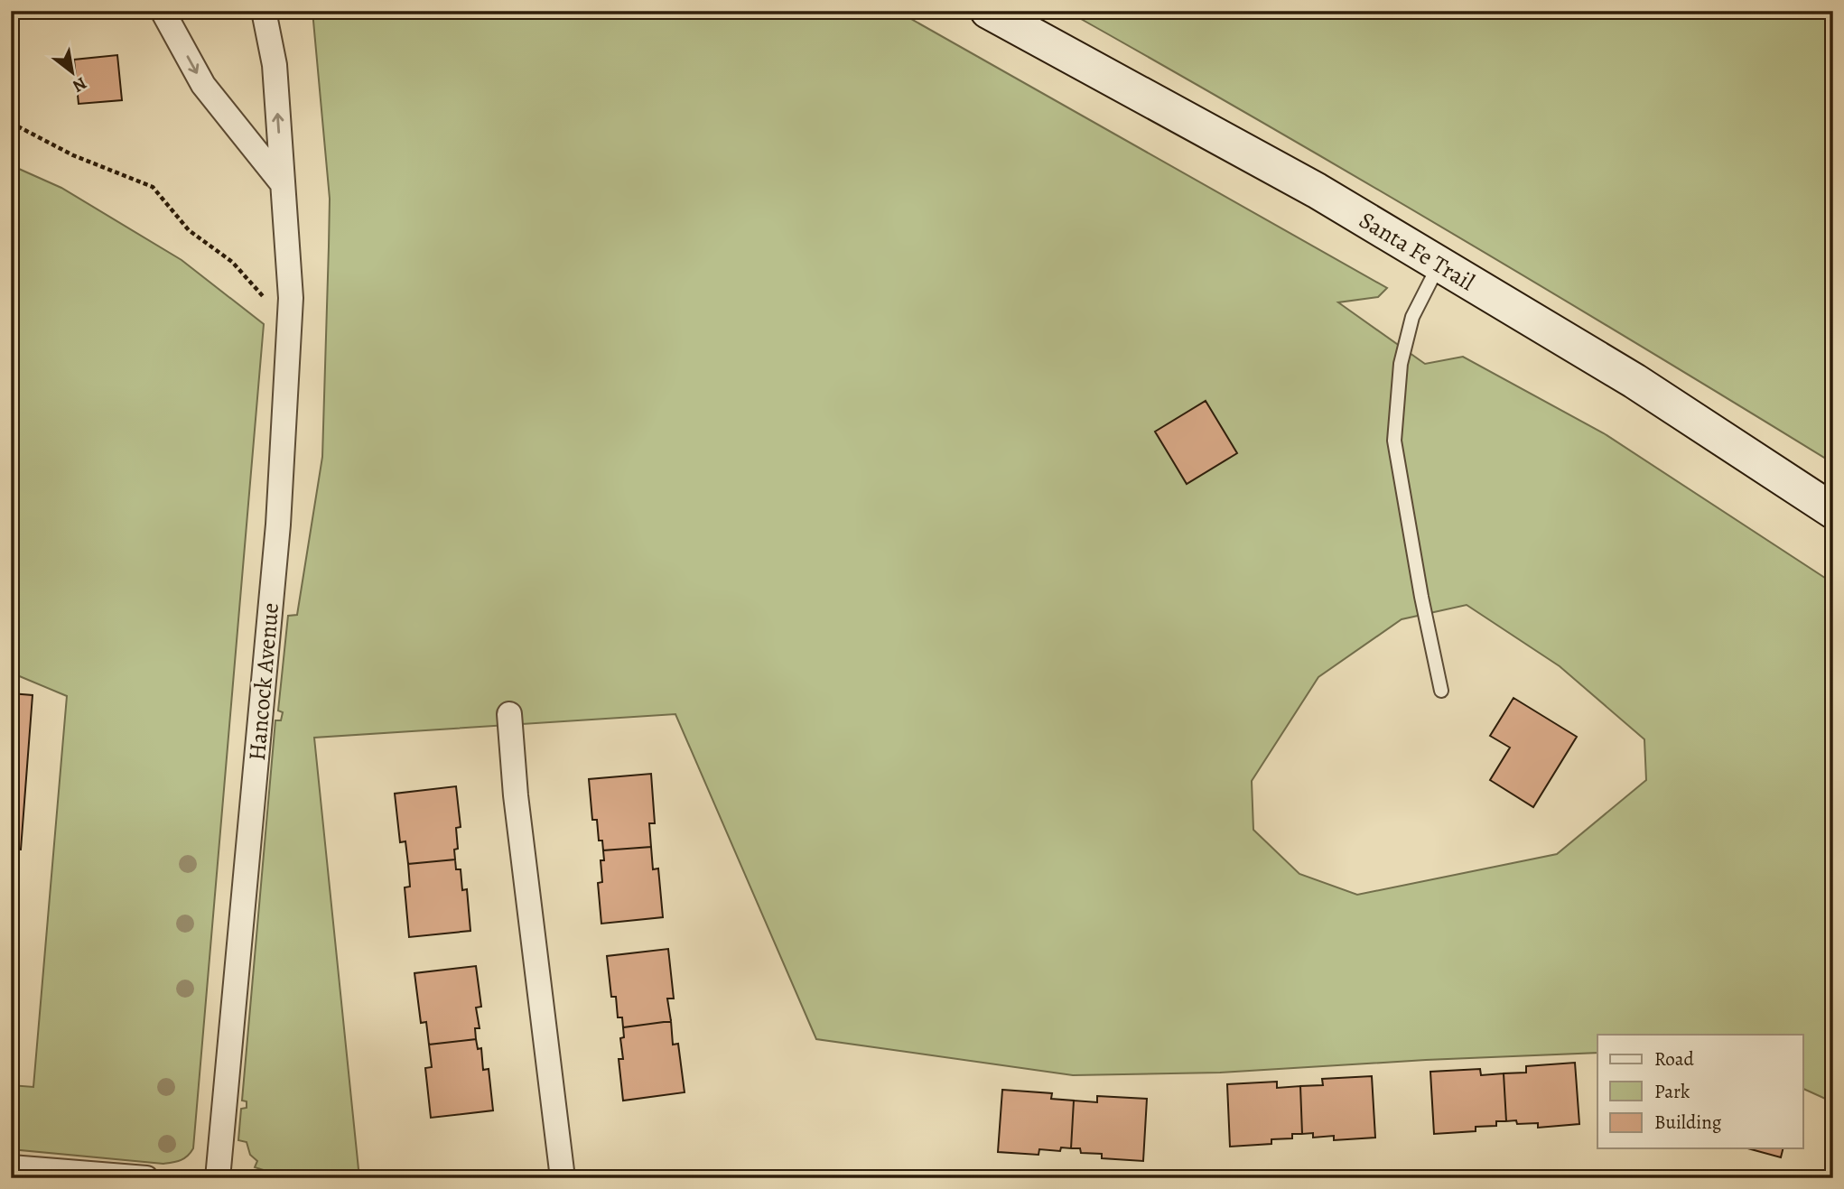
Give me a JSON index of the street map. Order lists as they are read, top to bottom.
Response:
{
  "streets": {
    "street": ["Santa Fe Trail", "Hancock Avenue"]
  },
  "legend": ["Road", "Park", "Building"],
  "north": "bottom right"
}
